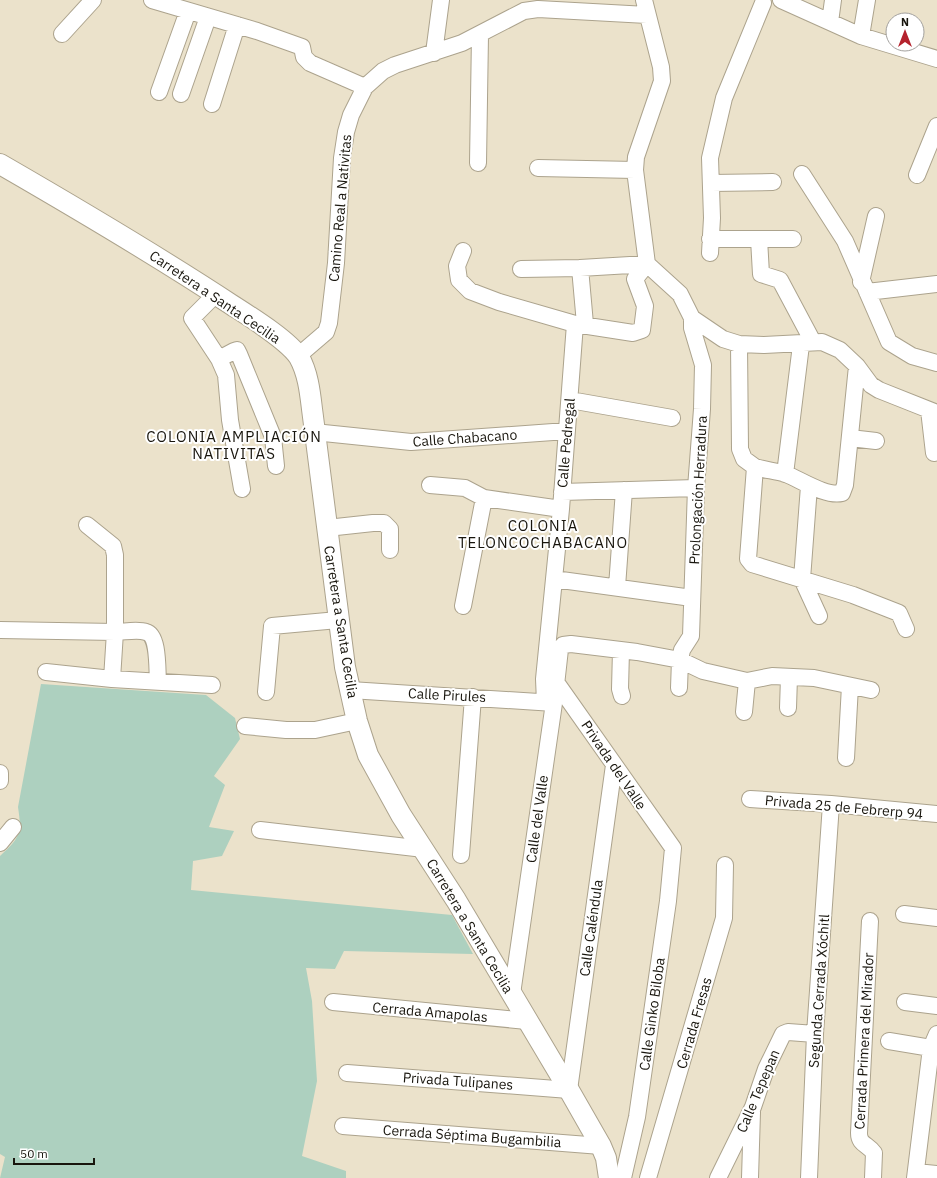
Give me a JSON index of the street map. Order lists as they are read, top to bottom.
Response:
{
  "streets": {
    "main road": ["Carretera a Santa Cecilia"],
    "street": [
      "Camino Real a Nativitas",
      "Calle Chabacano",
      "Calle Pedregal",
      "Prolongación Herradura",
      "Calle Pirules",
      "Privada del Valle",
      "Privada 25 de Febrerp 94",
      "Calle del Valle",
      "Calle Caléndula",
      "Segunda Cerrada Xóchitl",
      "Cerrada Amapolas",
      "Calle Ginko Biloba",
      "Cerrada Fresas",
      "Cerrada Primera del Mirador",
      "Privada Tulipanes",
      "Calle Tepepan",
      "Cerrada Séptima Bugambilia"
    ]
  },
  "crossings": [
    ["Camino Real a Nativitas", "Carretera a Santa Cecilia"],
    ["Carretera a Santa Cecilia", "Calle Chabacano"],
    ["Carretera a Santa Cecilia", "Calle Pirules"],
    ["Carretera a Santa Cecilia", "Calle del Valle"],
    ["Carretera a Santa Cecilia", "Calle Caléndula"],
    ["Carretera a Santa Cecilia", "Cerrada Amapolas"],
    ["Carretera a Santa Cecilia", "Privada Tulipanes"],
    ["Carretera a Santa Cecilia", "Cerrada Séptima Bugambilia"],
    ["Calle Chabacano", "Calle Pedregal"],
    ["Calle Pedregal", "Calle Pirules"],
    ["Calle Pedregal", "Calle del Valle"],
    ["Calle Pirules", "Calle del Valle"],
    ["Privada del Valle", "Calle del Valle"],
    ["Privada del Valle", "Calle Caléndula"],
    ["Privada del Valle", "Calle Ginko Biloba"],
    ["Privada 25 de Febrerp 94", "Segunda Cerrada Xóchitl"],
    ["Calle Caléndula", "Privada Tulipanes"],
    ["Segunda Cerrada Xóchitl", "Calle Tepepan"]
  ],
  "districts": ["COLONIA AMPLIACIÓN NATIVITAS", "COLONIA TELONCOCHABACANO"],
  "scale_bar": "50 m",
  "north": "top"
}
